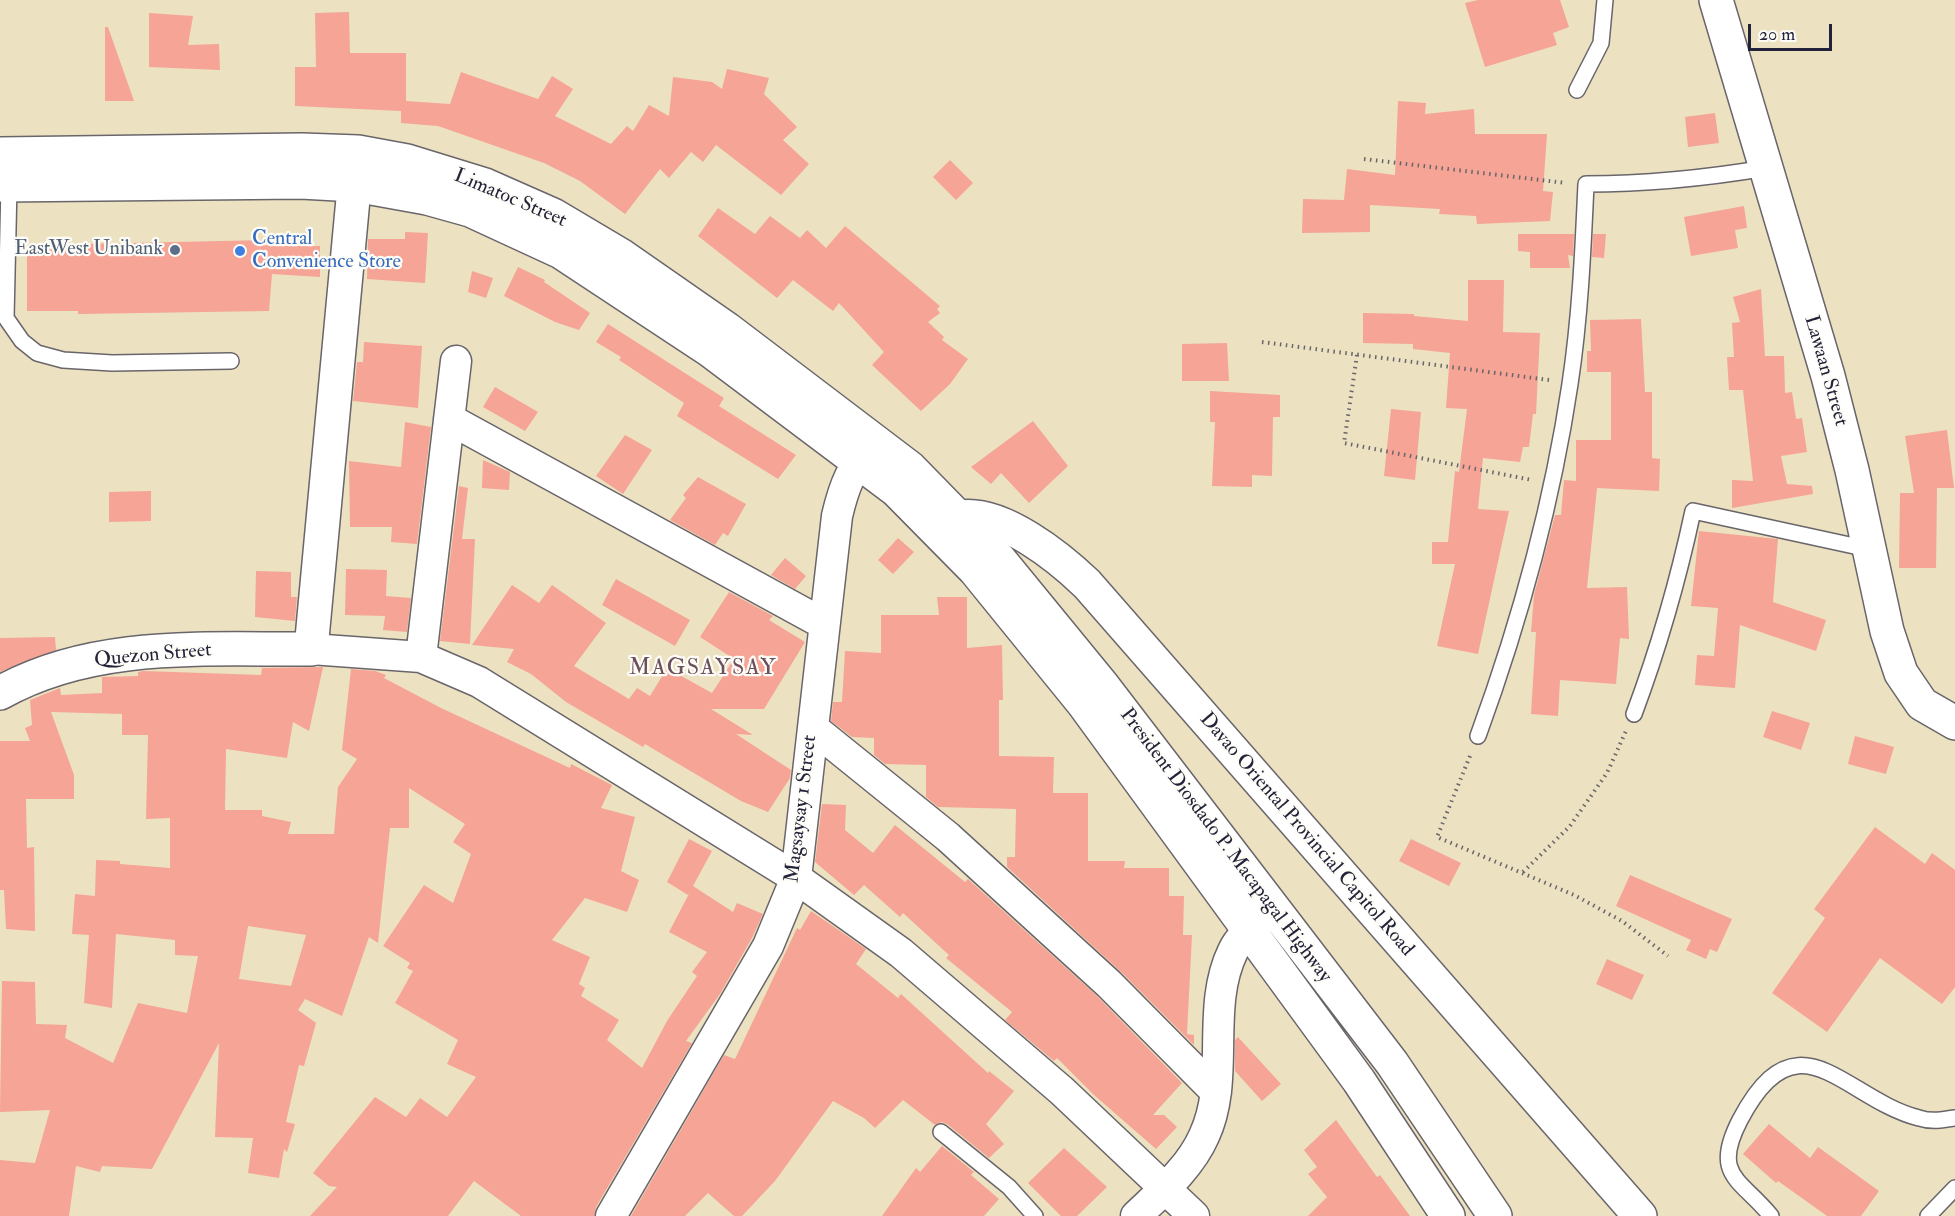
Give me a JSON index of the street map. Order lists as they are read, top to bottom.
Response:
{
  "streets": {
    "main road": [
      "Limatoc Street",
      "Lawaan Street",
      "Quezon Street",
      "Davao Oriental Provincial Capitol Road",
      "President Diosdado P. Macapagal Highway"
    ],
    "street": ["Magsaysay 1 Street"]
  },
  "crossings": [
    ["Limatoc Street", "Magsaysay 1 Street"],
    ["Limatoc Street", "Davao Oriental Provincial Capitol Road"],
    ["Limatoc Street", "President Diosdado P. Macapagal Highway"],
    ["Davao Oriental Provincial Capitol Road", "President Diosdado P. Macapagal Highway"]
  ],
  "districts": ["MAGSAYSAY"],
  "places": ["EastWest Unibank", "Central Convenience Store"],
  "scale_bar": "20 m"
}
